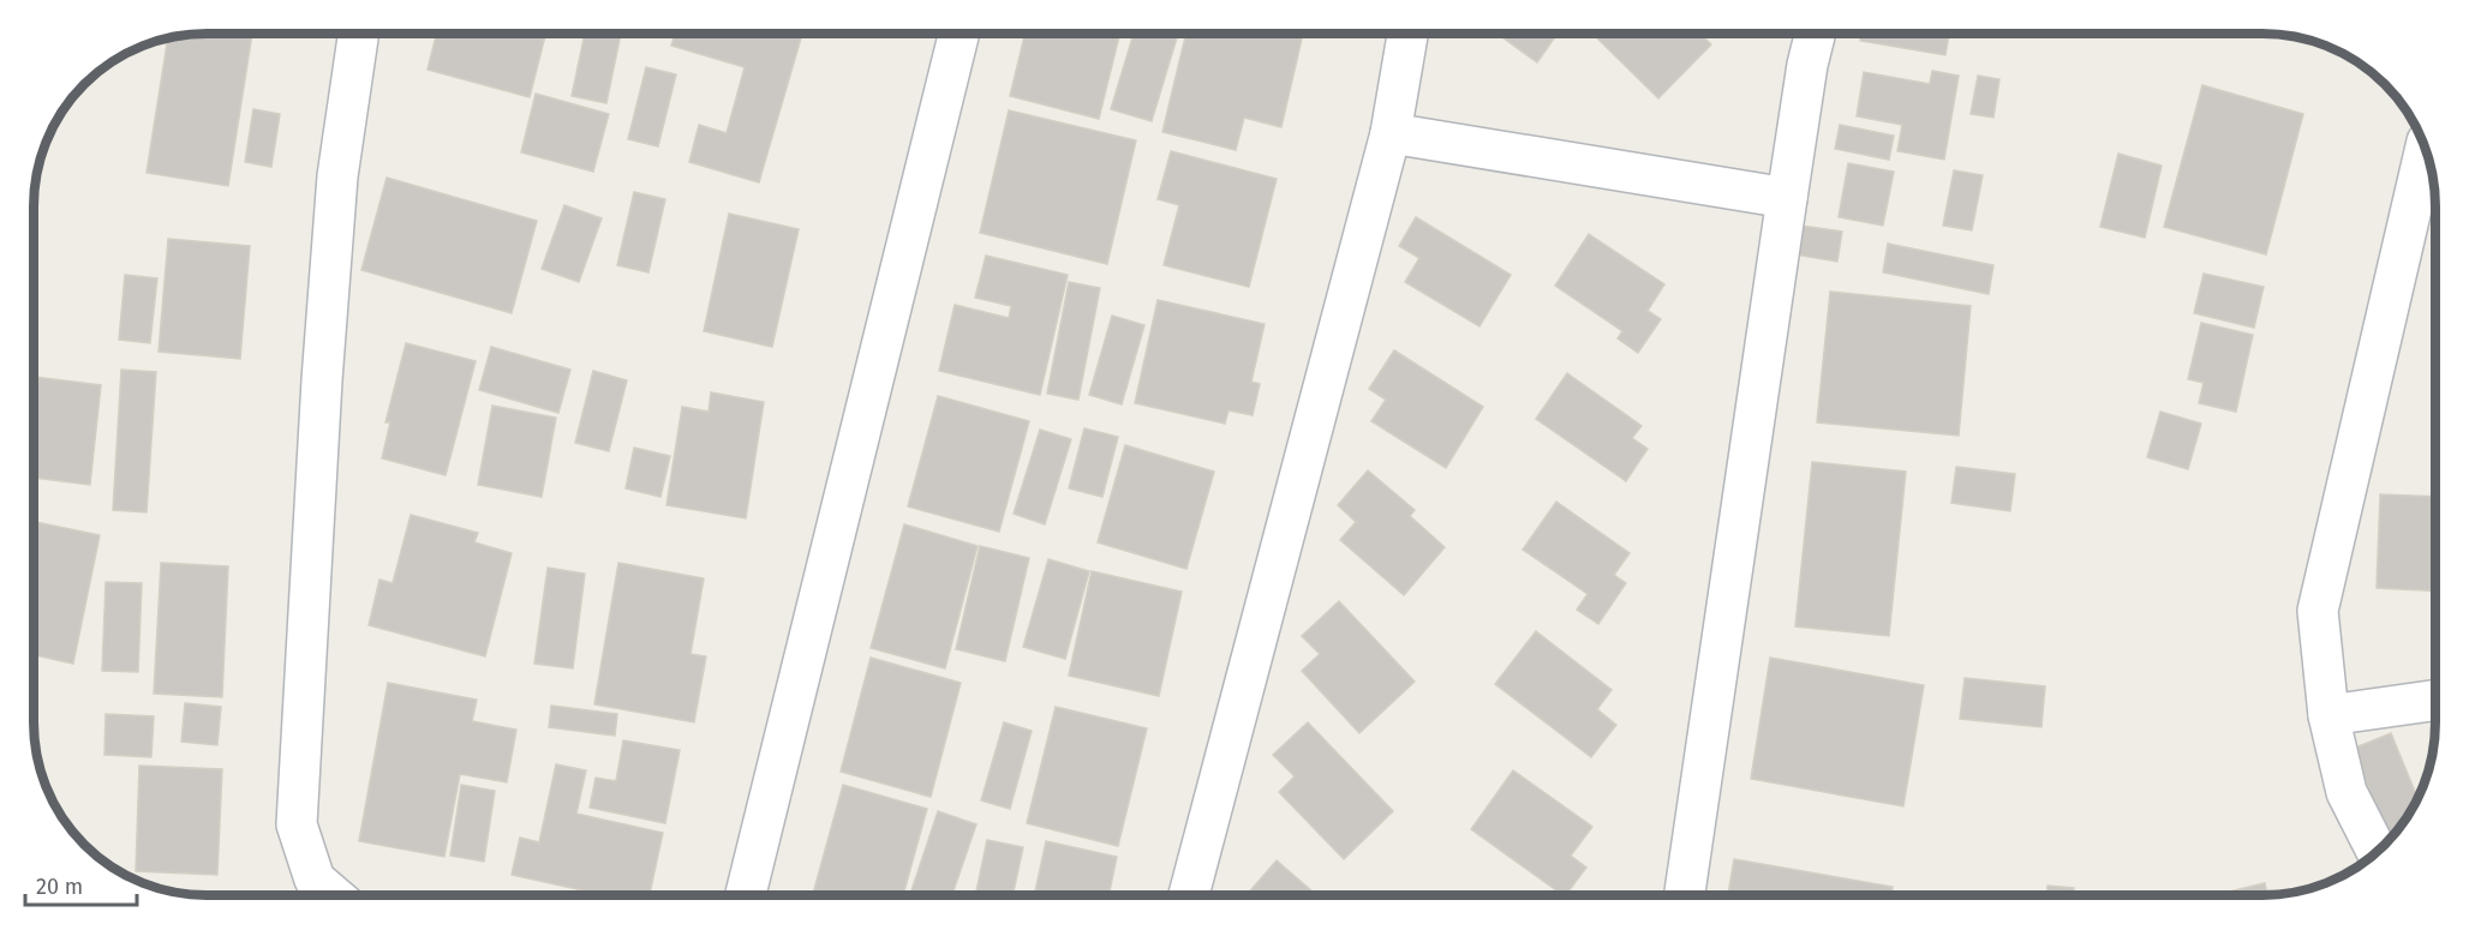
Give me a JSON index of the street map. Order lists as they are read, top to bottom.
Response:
{
  "scale_bar": "20 m"
}
